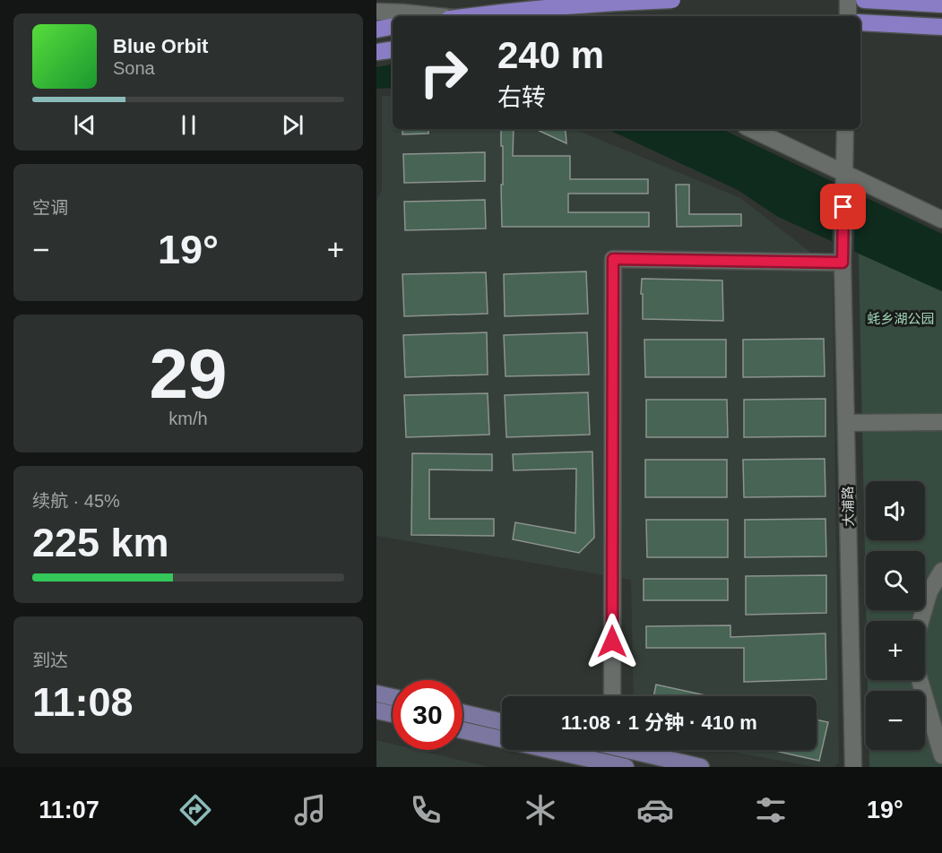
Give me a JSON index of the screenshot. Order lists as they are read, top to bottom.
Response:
{
  "streets": {
    "street": ["大浦路"]
  },
  "parks": ["蚝乡湖公园"],
  "page": {
    "turn": ["240 m", "右转"],
    "song": ["Blue Orbit", "Sona"],
    "tile": [
      "空调",
      ["29", "km/h"],
      ["续航 · 45%", "225 km"],
      ["到达", "11:08"]
    ],
    "heat": ["−", "19°", "+"],
    "map_buttons": ["+", "−"],
    "limit": "30",
    "trip": "11:08 · 1 分钟 · 410 m",
    "tabs": ["11:07", "19°"]
  }
}
